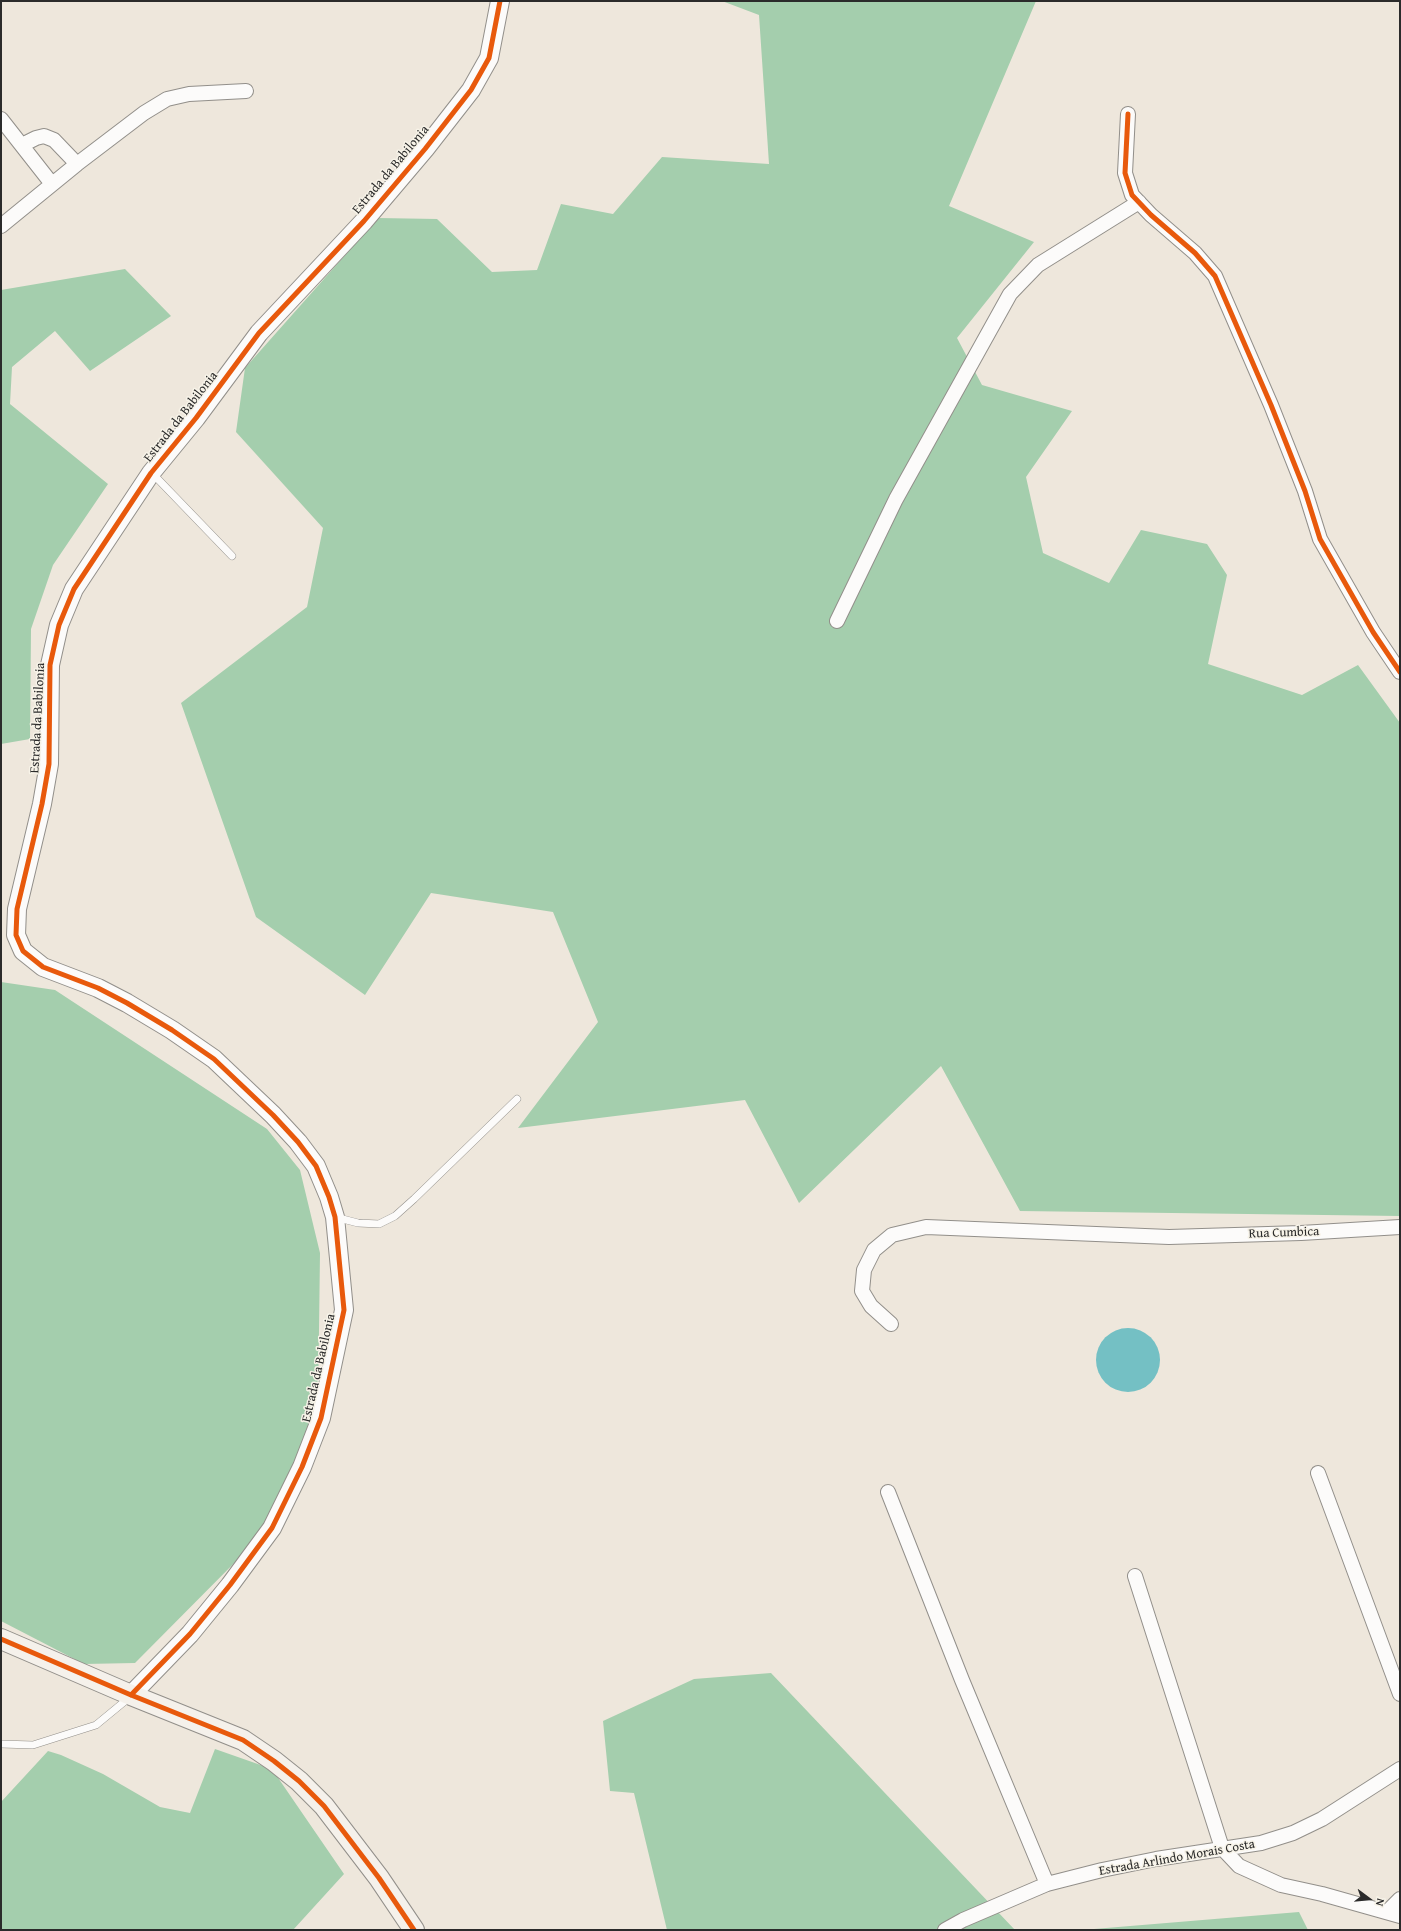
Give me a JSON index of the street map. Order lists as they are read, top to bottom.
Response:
{
  "streets": {
    "street": ["Estrada da Babilonia", "Rua Cumbica", "Estrada Arlindo Morais Costa"]
  },
  "north": "right"
}
